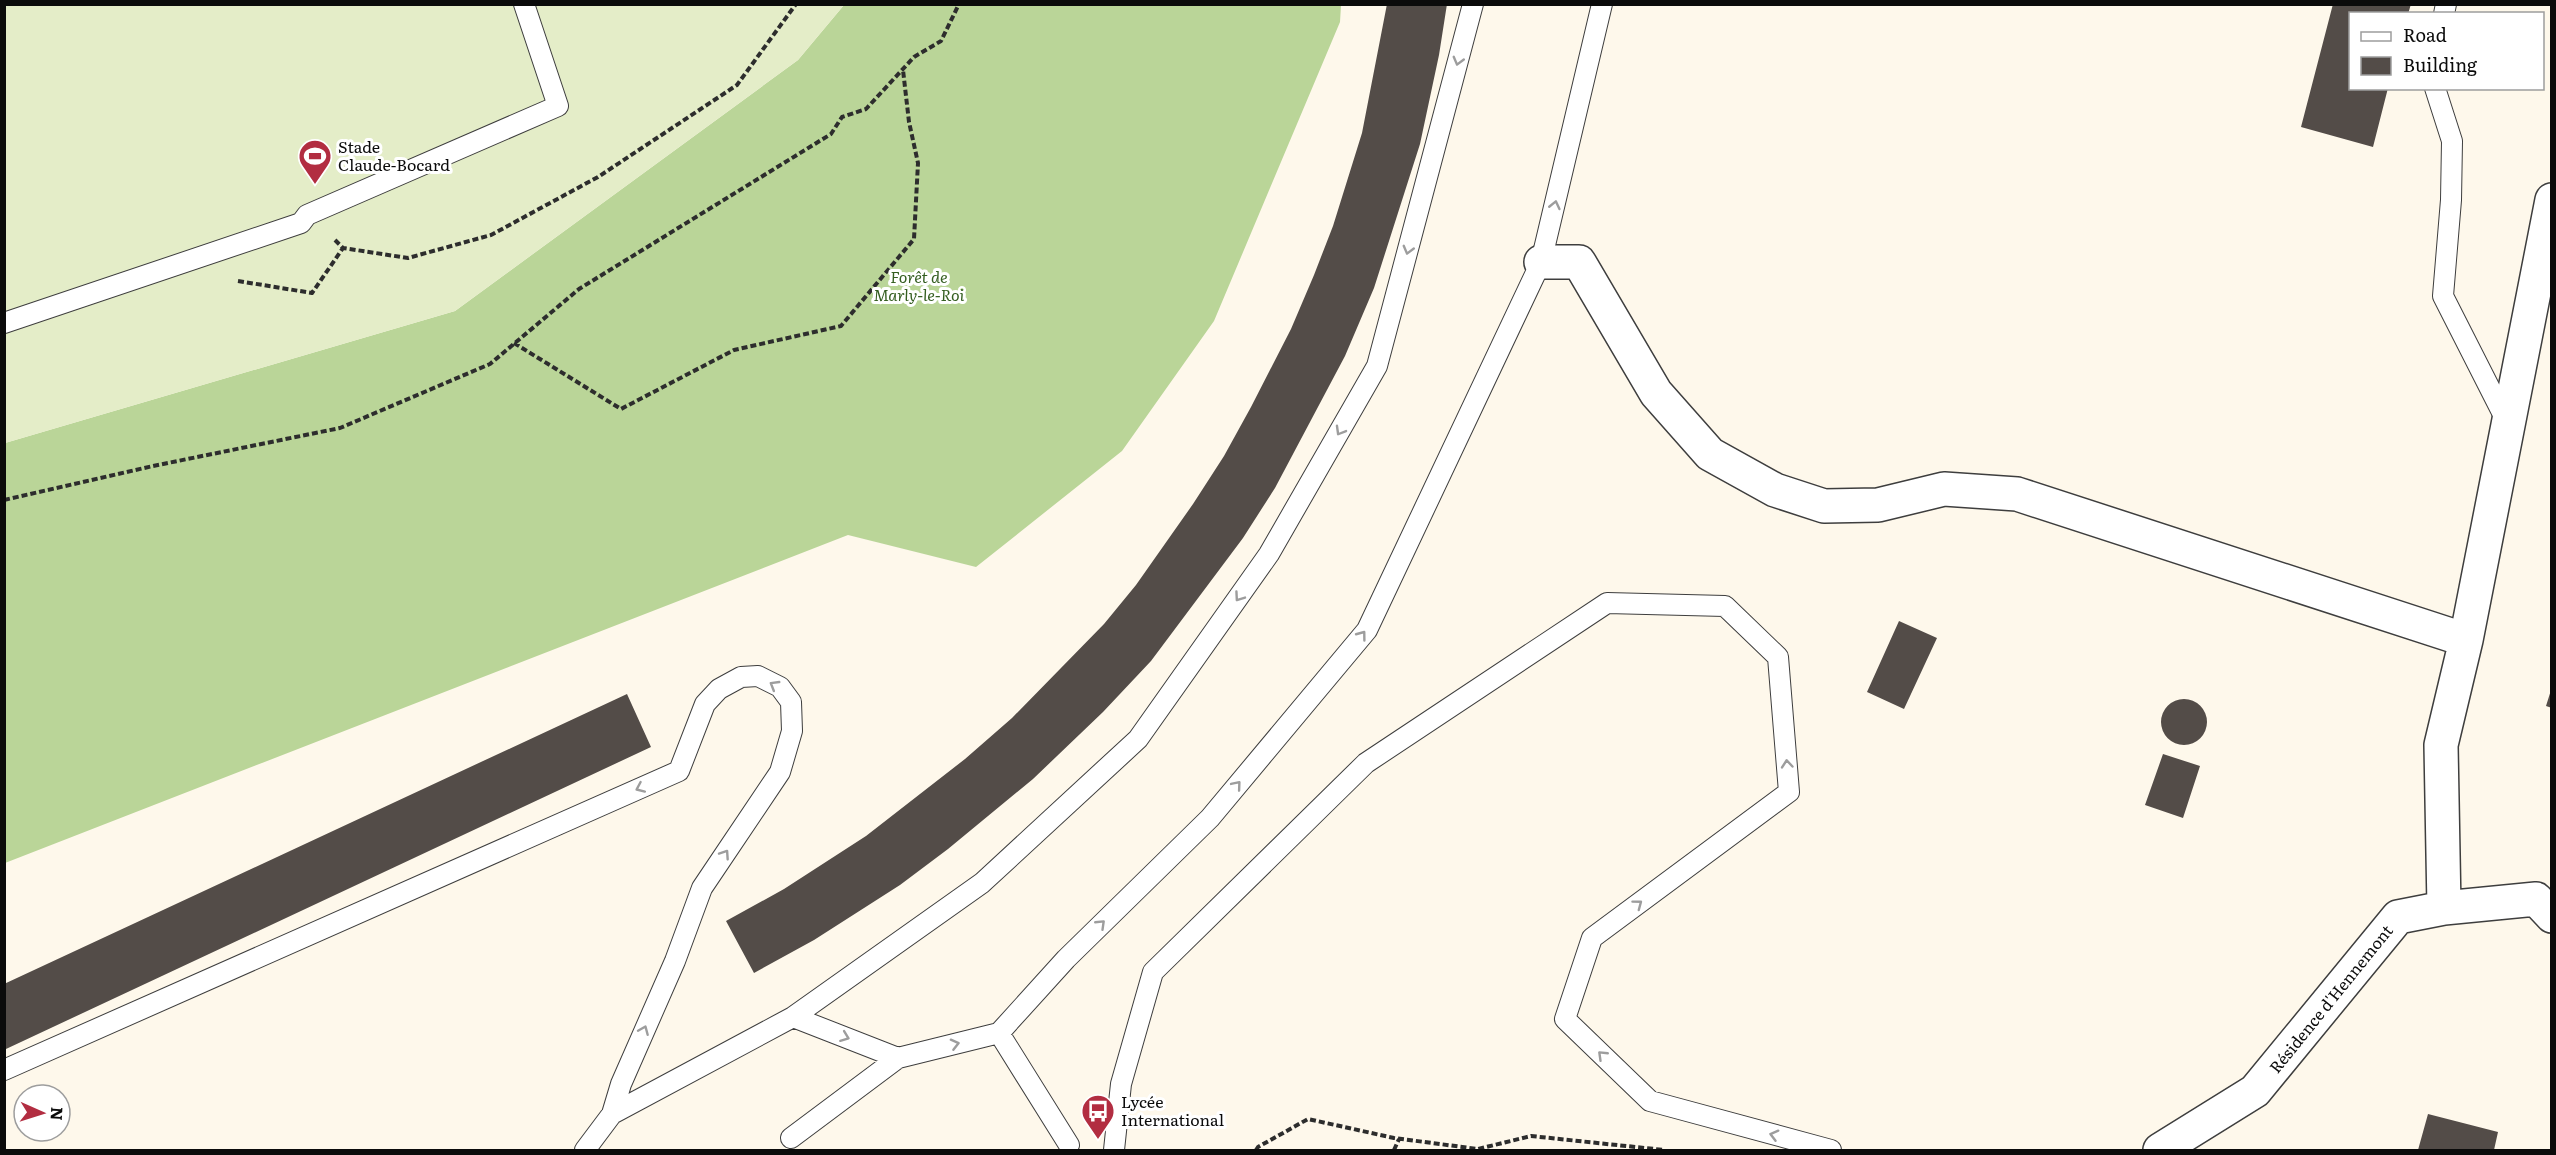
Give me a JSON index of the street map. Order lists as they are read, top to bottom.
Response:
{
  "streets": {
    "street": ["Résidence d'Hennemont"]
  },
  "parks": ["Forêt de Marly-le-Roi"],
  "places": {
    "sports": ["Stade Claude-Bocard"],
    "bus stop": ["Lycée International"]
  },
  "legend": ["Road", "Building"],
  "north": "right"
}
